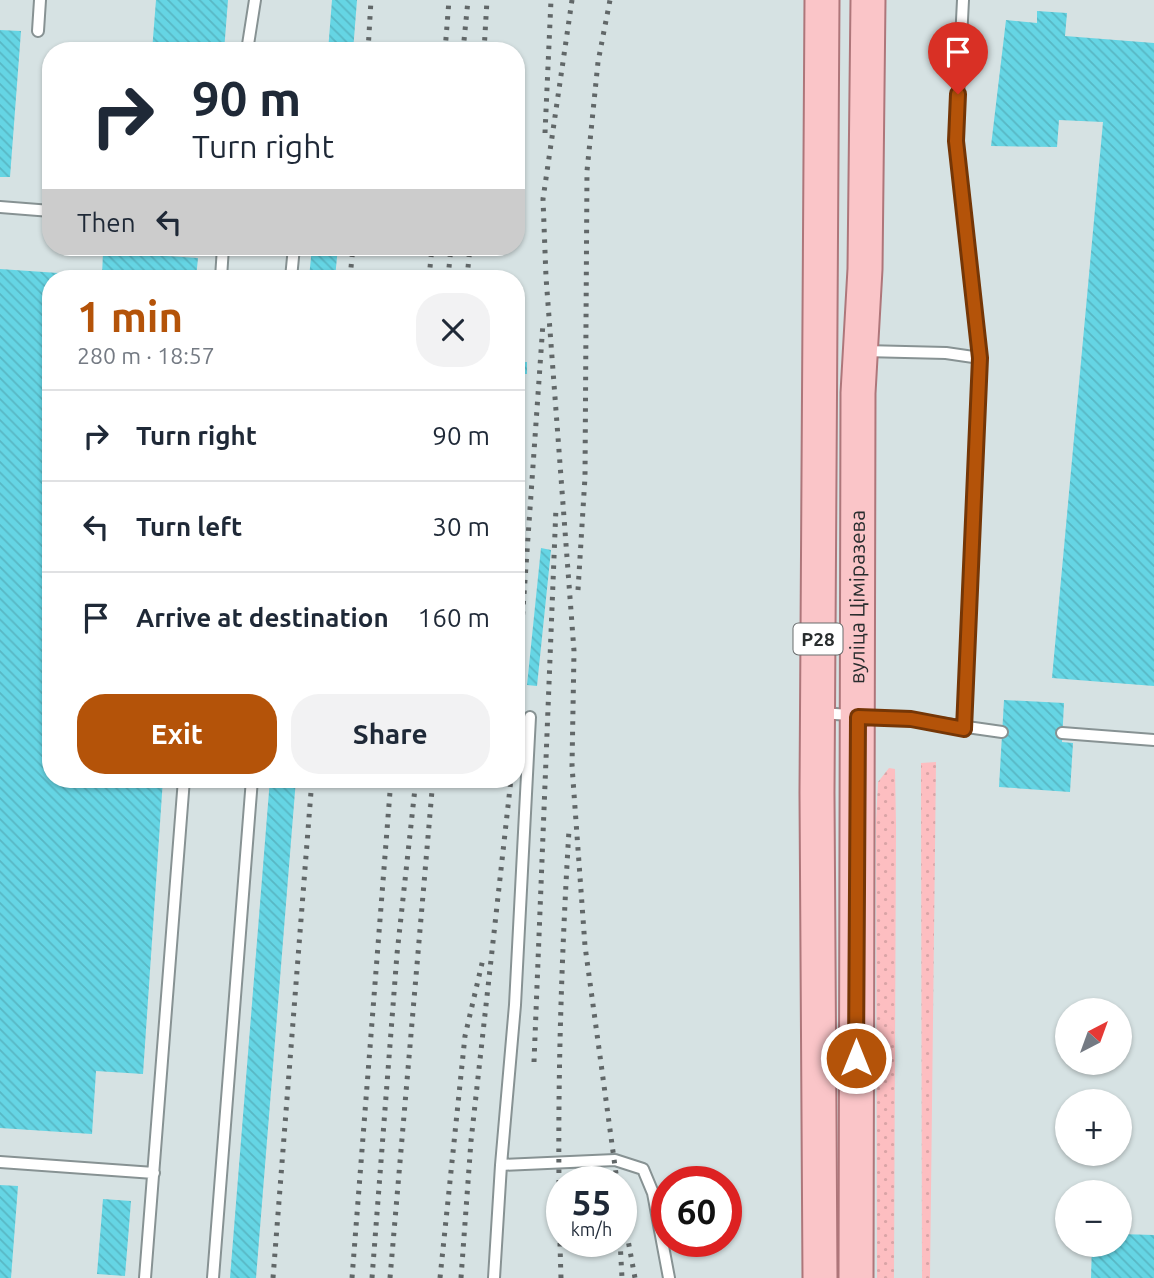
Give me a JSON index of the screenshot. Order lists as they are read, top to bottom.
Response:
{
  "streets": {
    "main road": ["вуліца Ціміразева", "Р28"]
  },
  "north": "top right",
  "page": {
    "turn": ["90 m", "Turn right"],
    "then": "Then",
    "heading": ["1 min", "280 m · 18:57"],
    "list": [
      {
        "name": "Turn right",
        "value": "90 m"
      },
      {
        "name": "Turn left",
        "value": "30 m"
      },
      {
        "name": "Arrive at destination",
        "value": "160 m"
      }
    ],
    "buttons": ["Exit", "Share"],
    "map_buttons": ["+", "−"],
    "speed": "55 km/h",
    "limit": "60"
  }
}
